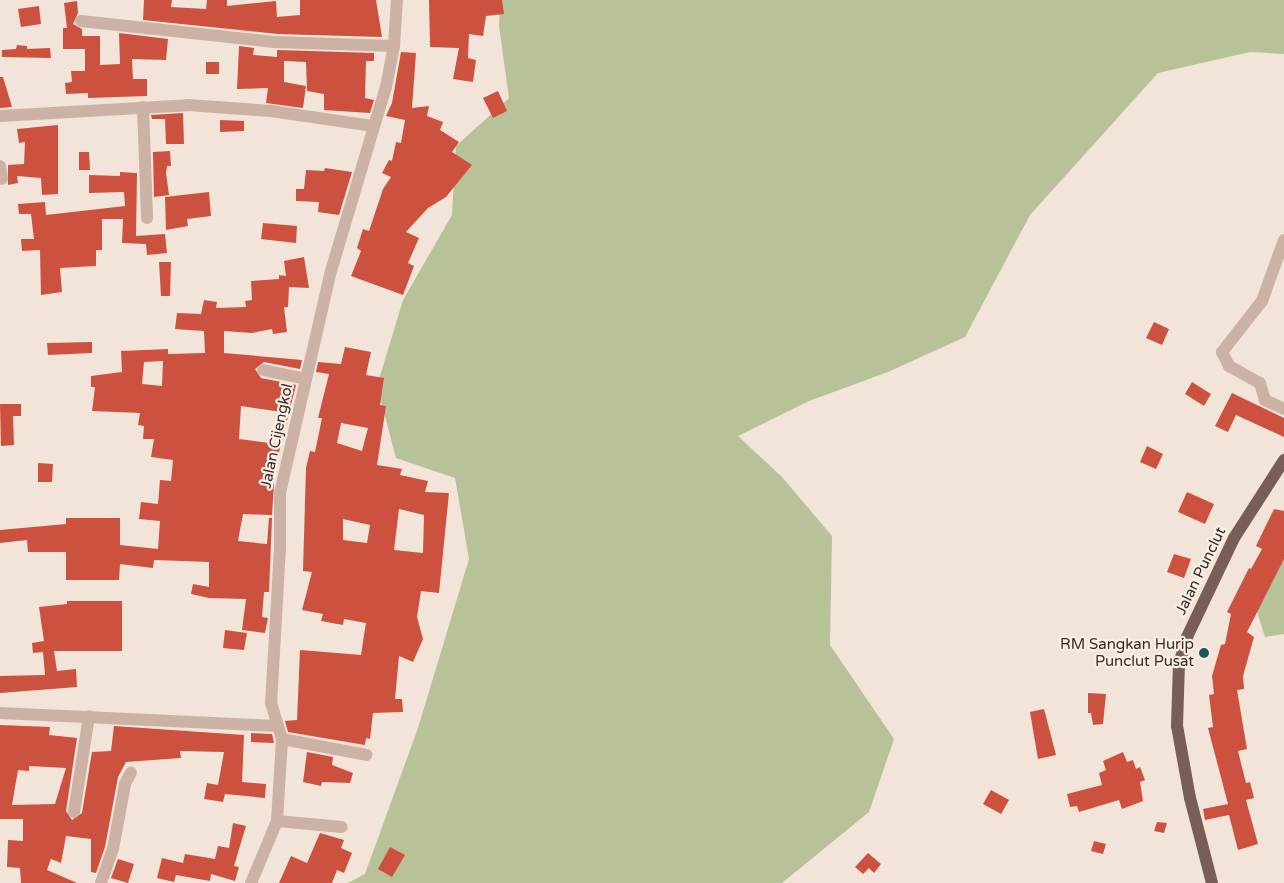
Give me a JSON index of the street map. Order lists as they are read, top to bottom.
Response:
{
  "streets": {
    "main road": ["Jalan Punclut"],
    "street": ["Jalan Cijengkol"]
  },
  "places": ["RM Sangkan Hurip Punclut Pusat"]
}
